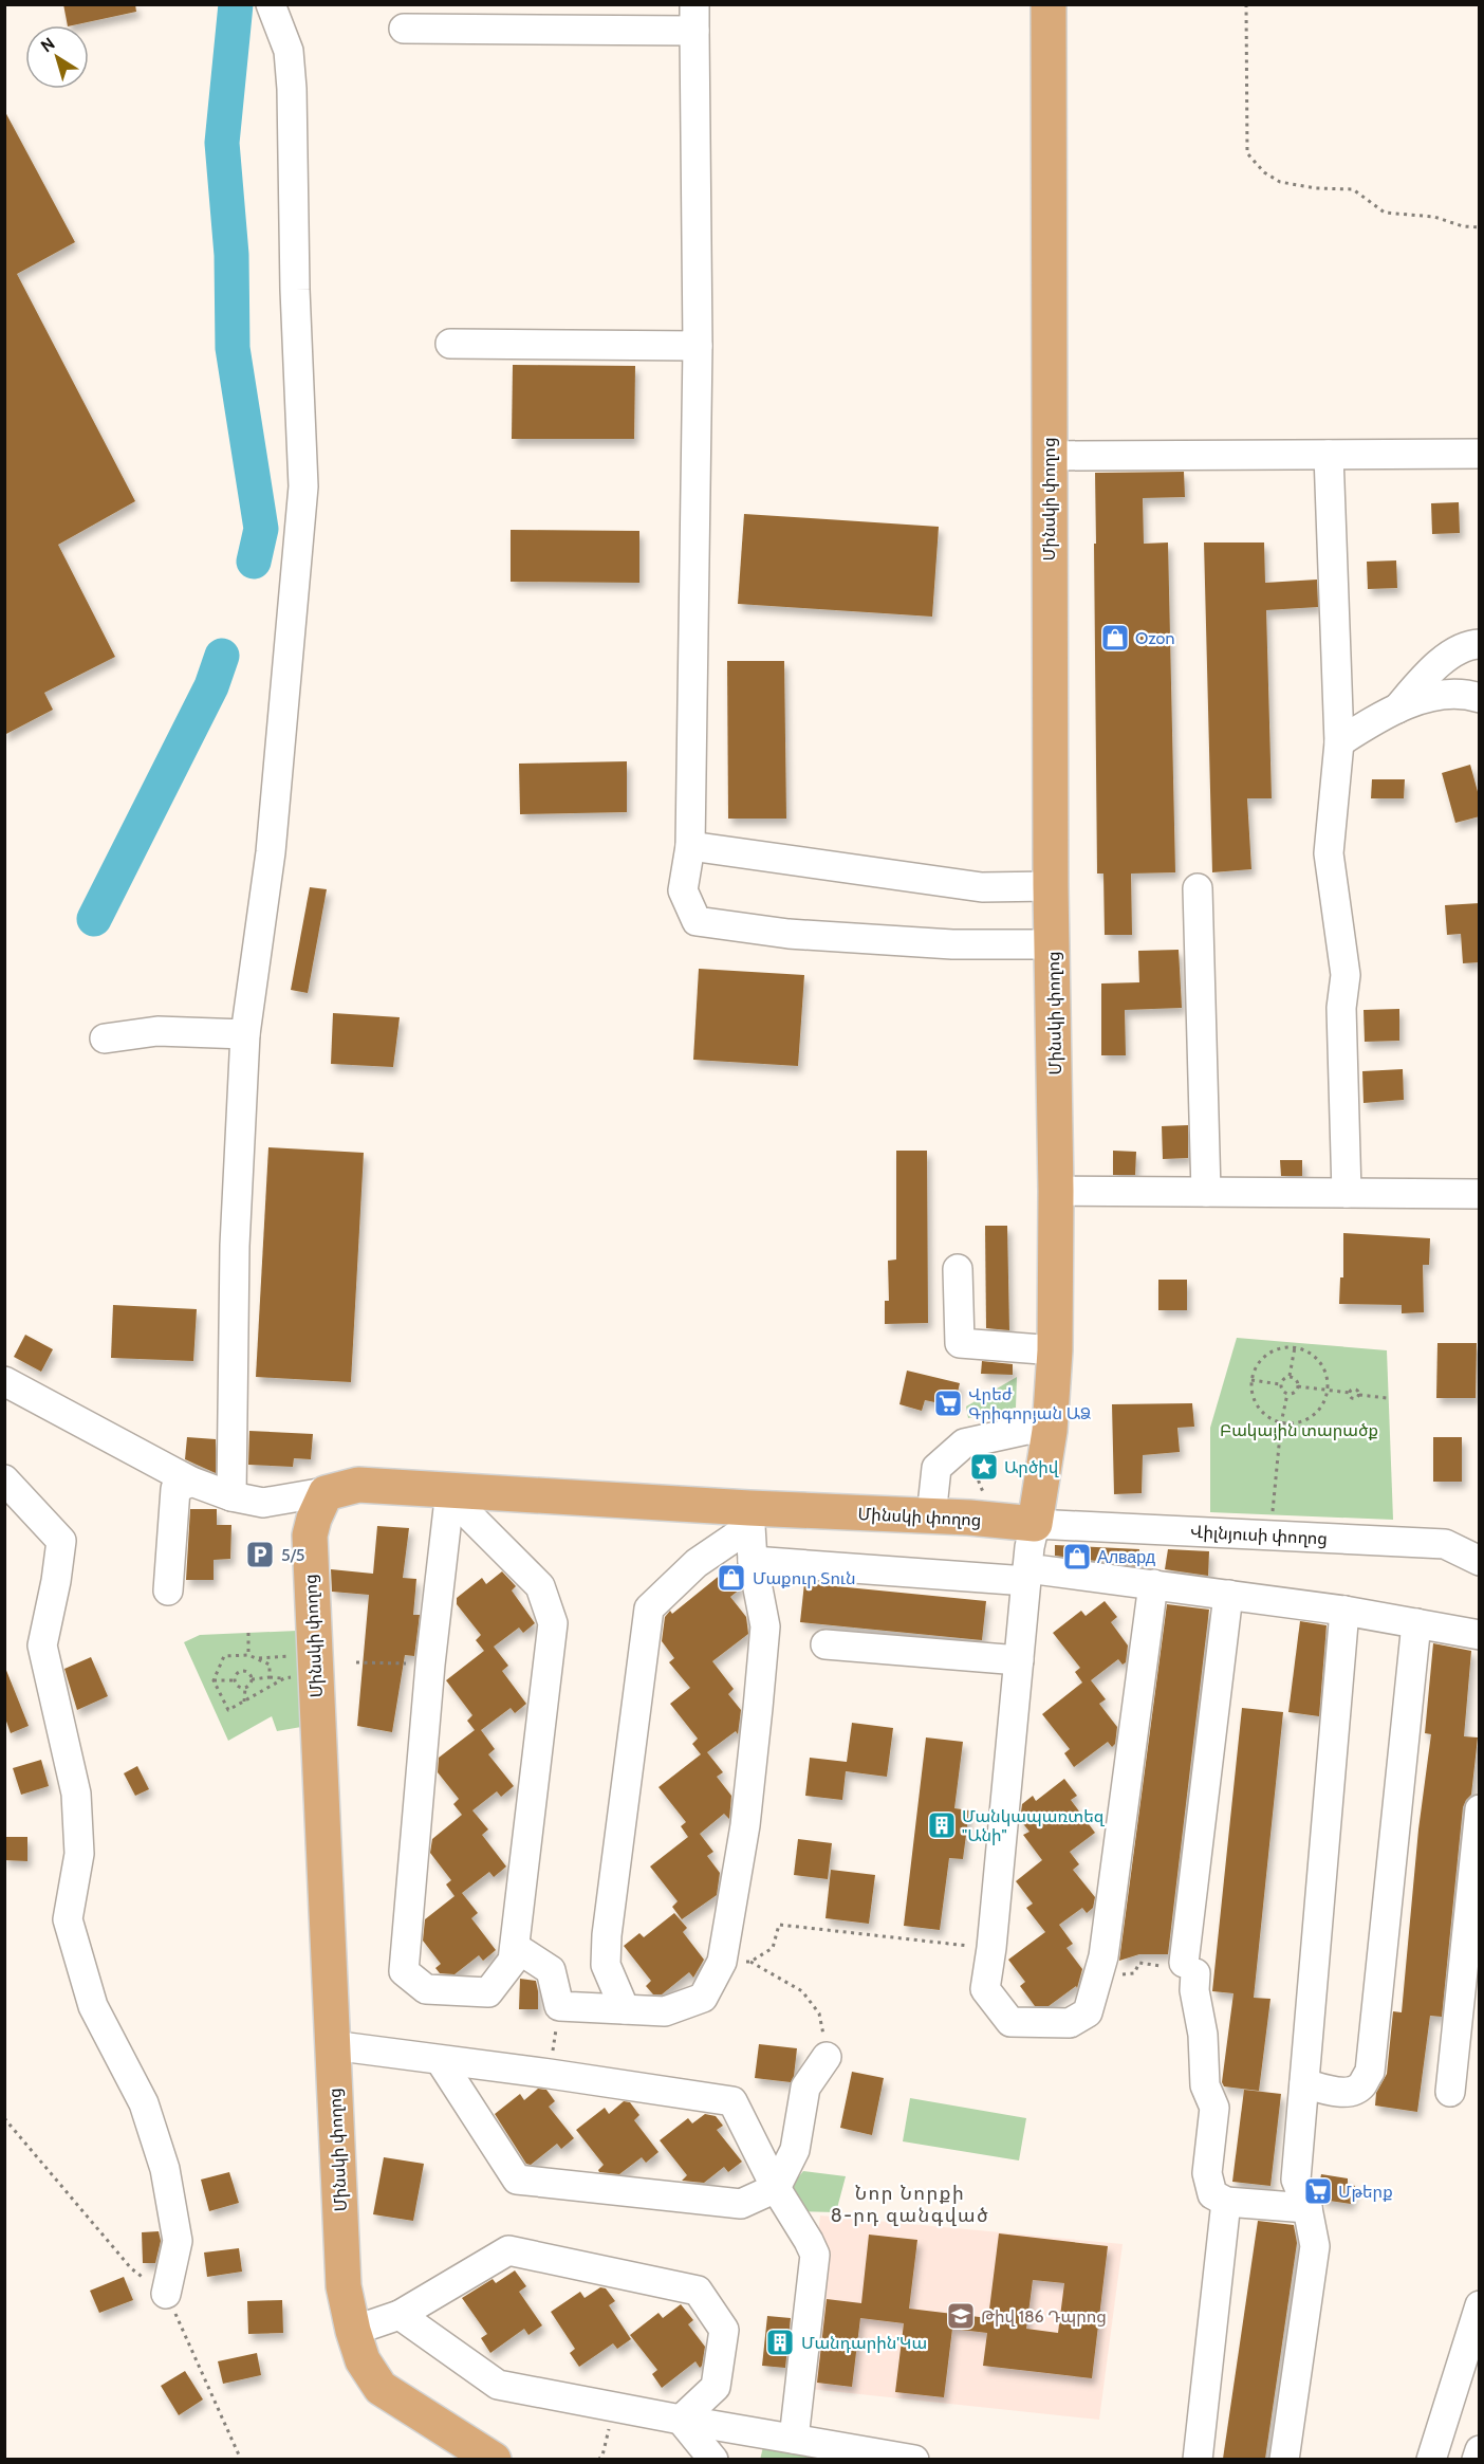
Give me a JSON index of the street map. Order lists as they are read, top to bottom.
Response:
{
  "streets": {
    "main road": ["Մինսկի փողոց"],
    "street": ["Վիլնյուսի փողոց"]
  },
  "crossings": [
    ["Մինսկի փողոց", "Վիլնյուսի փողոց"]
  ],
  "districts": ["Նոր Նորքի 8-րդ զանգված"],
  "parks": ["Բակային տարածք"],
  "places": {
    "shop": ["Ozon", "Алвард", "Մաքուր Տուն"],
    "supermarket": ["Վրեժ Գրիգորյան ԱՁ", "Մթերք"],
    "place": ["Արծիվ"],
    "parking": ["5/5"],
    "building": ["Մանկապառտեզ \"Անի\"", "Մանդարին'Կա"],
    "school or university": ["Թիվ 186 Դպրոց"]
  },
  "north": "top left"
}
